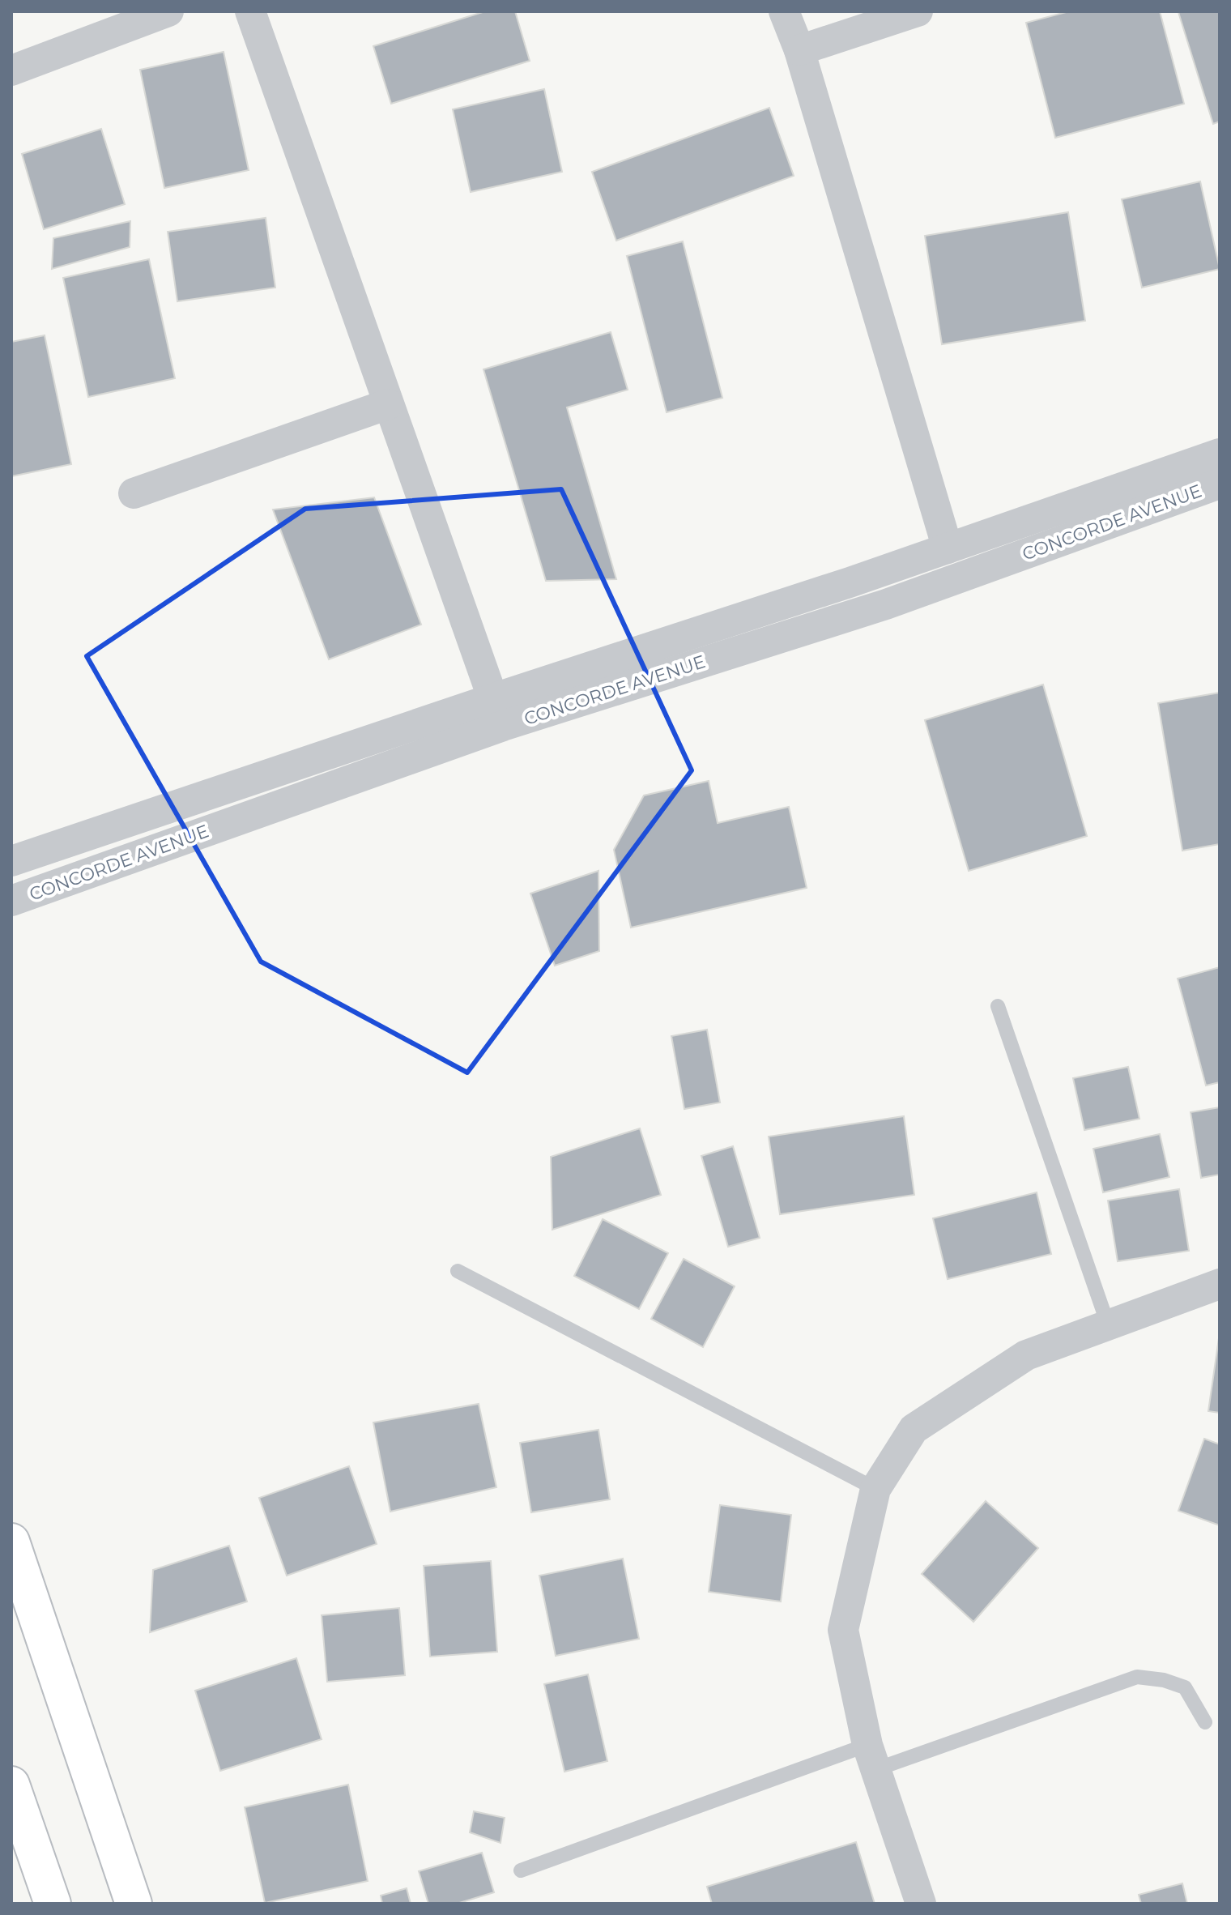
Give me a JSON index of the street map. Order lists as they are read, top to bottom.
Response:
{
  "streets": {
    "street": ["CONCORDE AVENUE"]
  }
}
